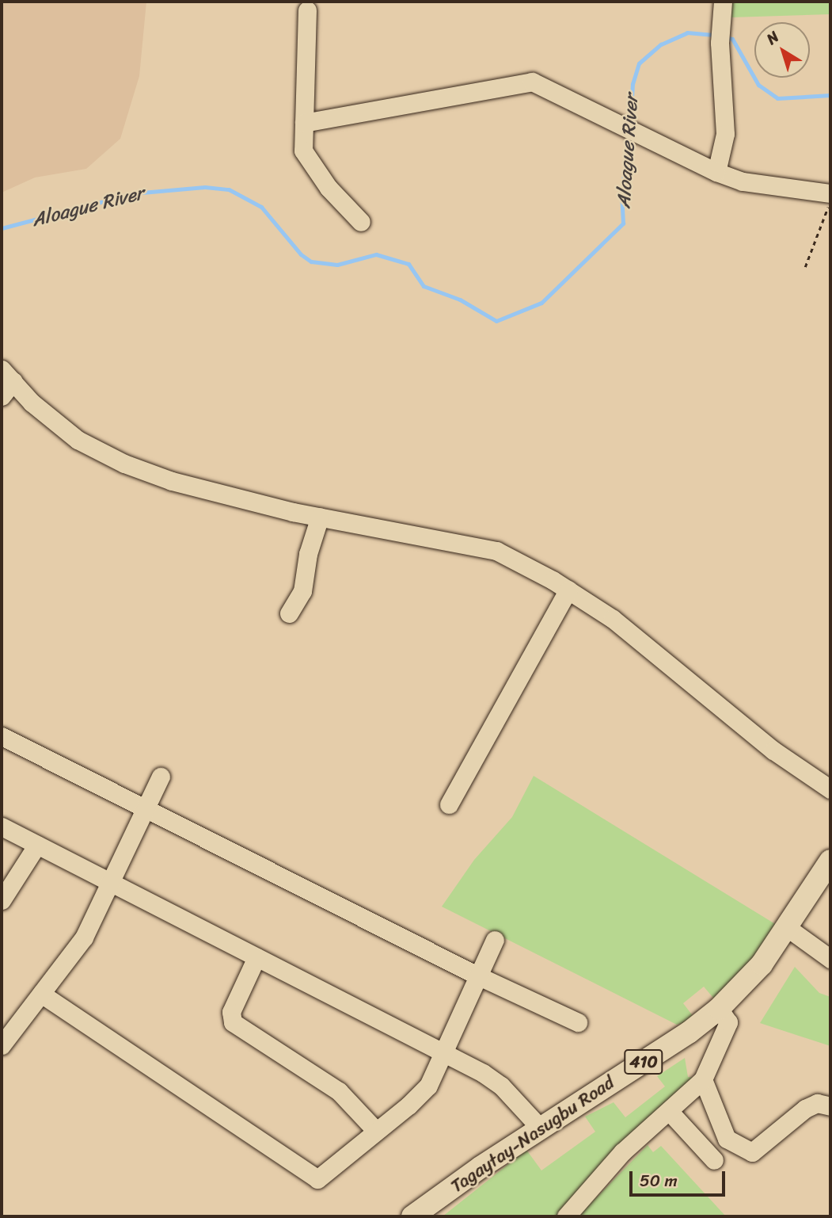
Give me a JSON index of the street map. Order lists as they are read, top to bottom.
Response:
{
  "streets": {
    "main road": ["410", "Tagaytay-Nasugbu Road"]
  },
  "water": ["Aloague River"],
  "scale_bar": "50 m",
  "north": "top left"
}
